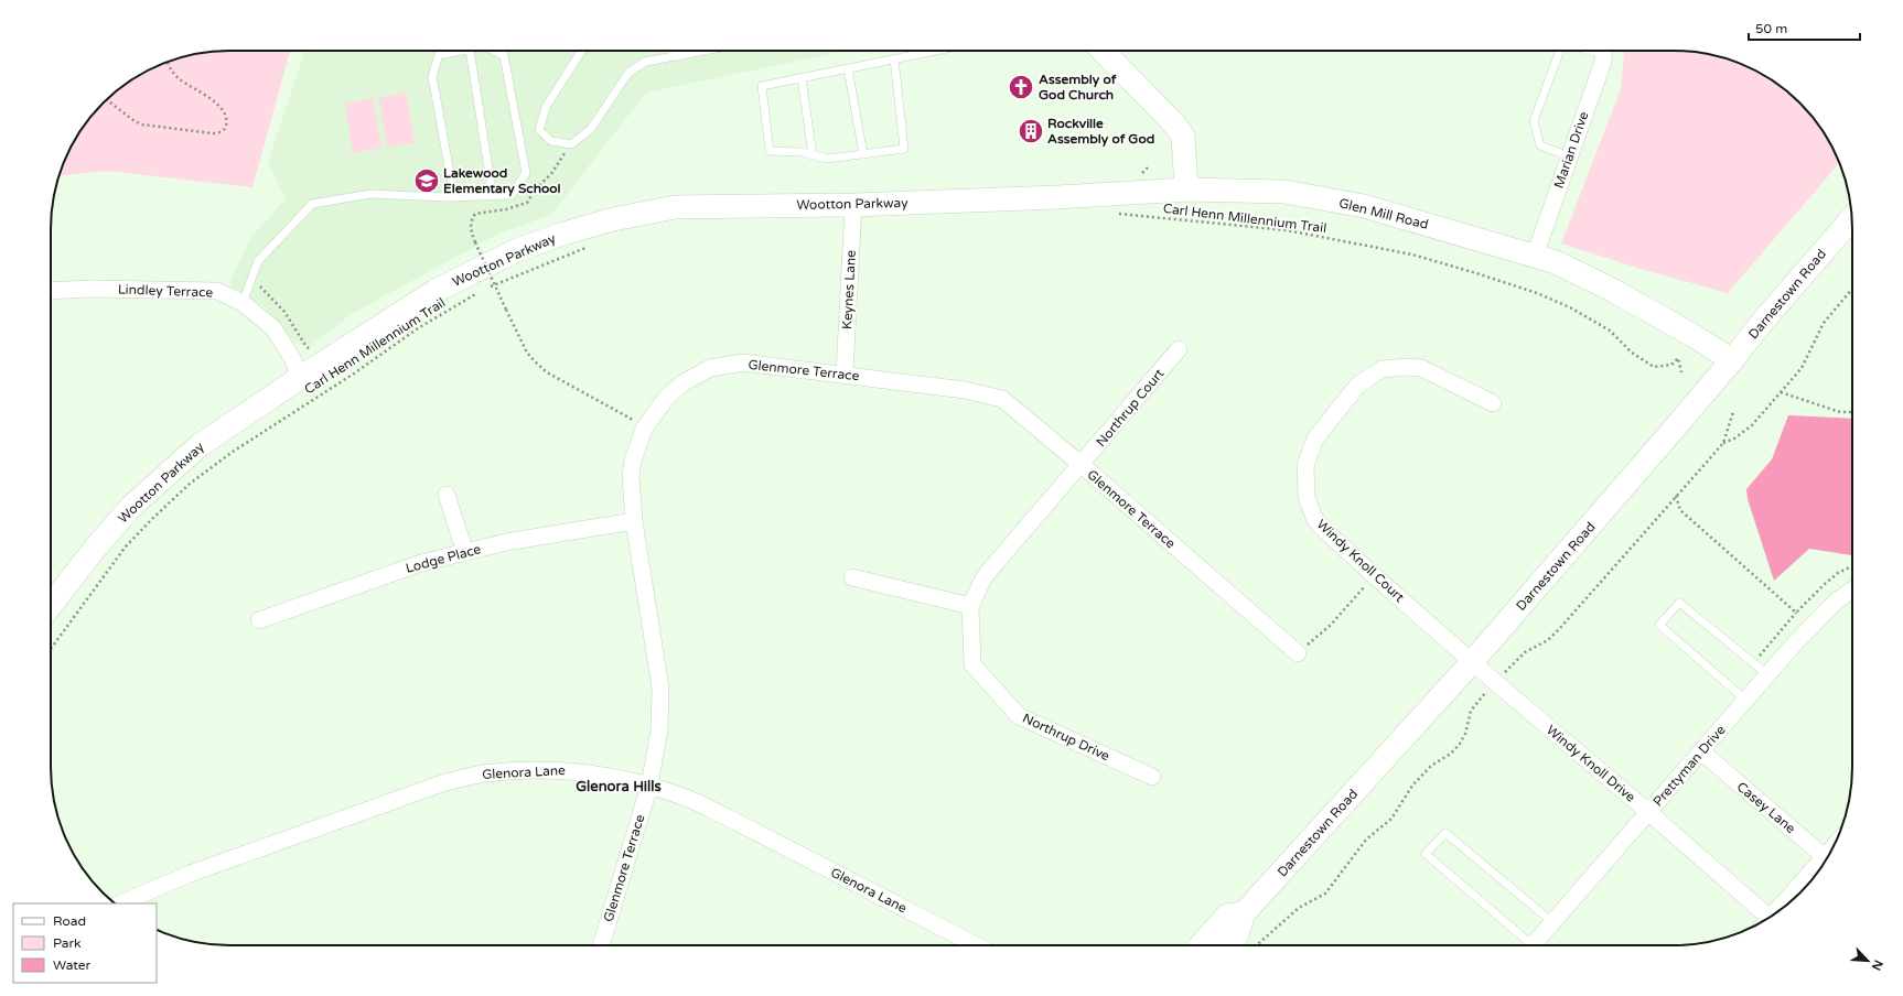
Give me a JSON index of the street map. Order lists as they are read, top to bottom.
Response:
{
  "streets": {
    "main road": ["Wootton Parkway", "Glen Mill Road", "Darnestown Road"],
    "street": [
      "Marian Drive",
      "Keynes Lane",
      "Lindley Terrace",
      "Glenmore Terrace",
      "Northrup Court",
      "Lodge Place",
      "Windy Knoll Court",
      "Northrup Drive",
      "Windy Knoll Drive",
      "Prettyman Drive",
      "Glenora Lane",
      "Casey Lane"
    ],
    "path": ["Carl Henn Millennium Trail"]
  },
  "crossings": [
    ["Marian Drive", "Glen Mill Road"],
    ["Wootton Parkway", "Glen Mill Road"],
    ["Wootton Parkway", "Keynes Lane"],
    ["Wootton Parkway", "Lindley Terrace"],
    ["Glen Mill Road", "Darnestown Road"],
    ["Keynes Lane", "Glenmore Terrace"],
    ["Darnestown Road", "Windy Knoll Court"],
    ["Darnestown Road", "Windy Knoll Drive"],
    ["Glenmore Terrace", "Northrup Court"],
    ["Glenmore Terrace", "Lodge Place"],
    ["Glenmore Terrace", "Northrup Drive"],
    ["Glenmore Terrace", "Glenora Lane"],
    ["Northrup Court", "Northrup Drive"],
    ["Windy Knoll Court", "Windy Knoll Drive"],
    ["Windy Knoll Drive", "Prettyman Drive"],
    ["Prettyman Drive", "Casey Lane"]
  ],
  "districts": ["Glenora Hills"],
  "places": {
    "church": ["Assembly of God Church"],
    "building": ["Rockville Assembly of God"],
    "school or university": ["Lakewood Elementary School"]
  },
  "legend": ["Road", "Park", "Water"],
  "scale_bar": "50 m",
  "north": "bottom right"
}
